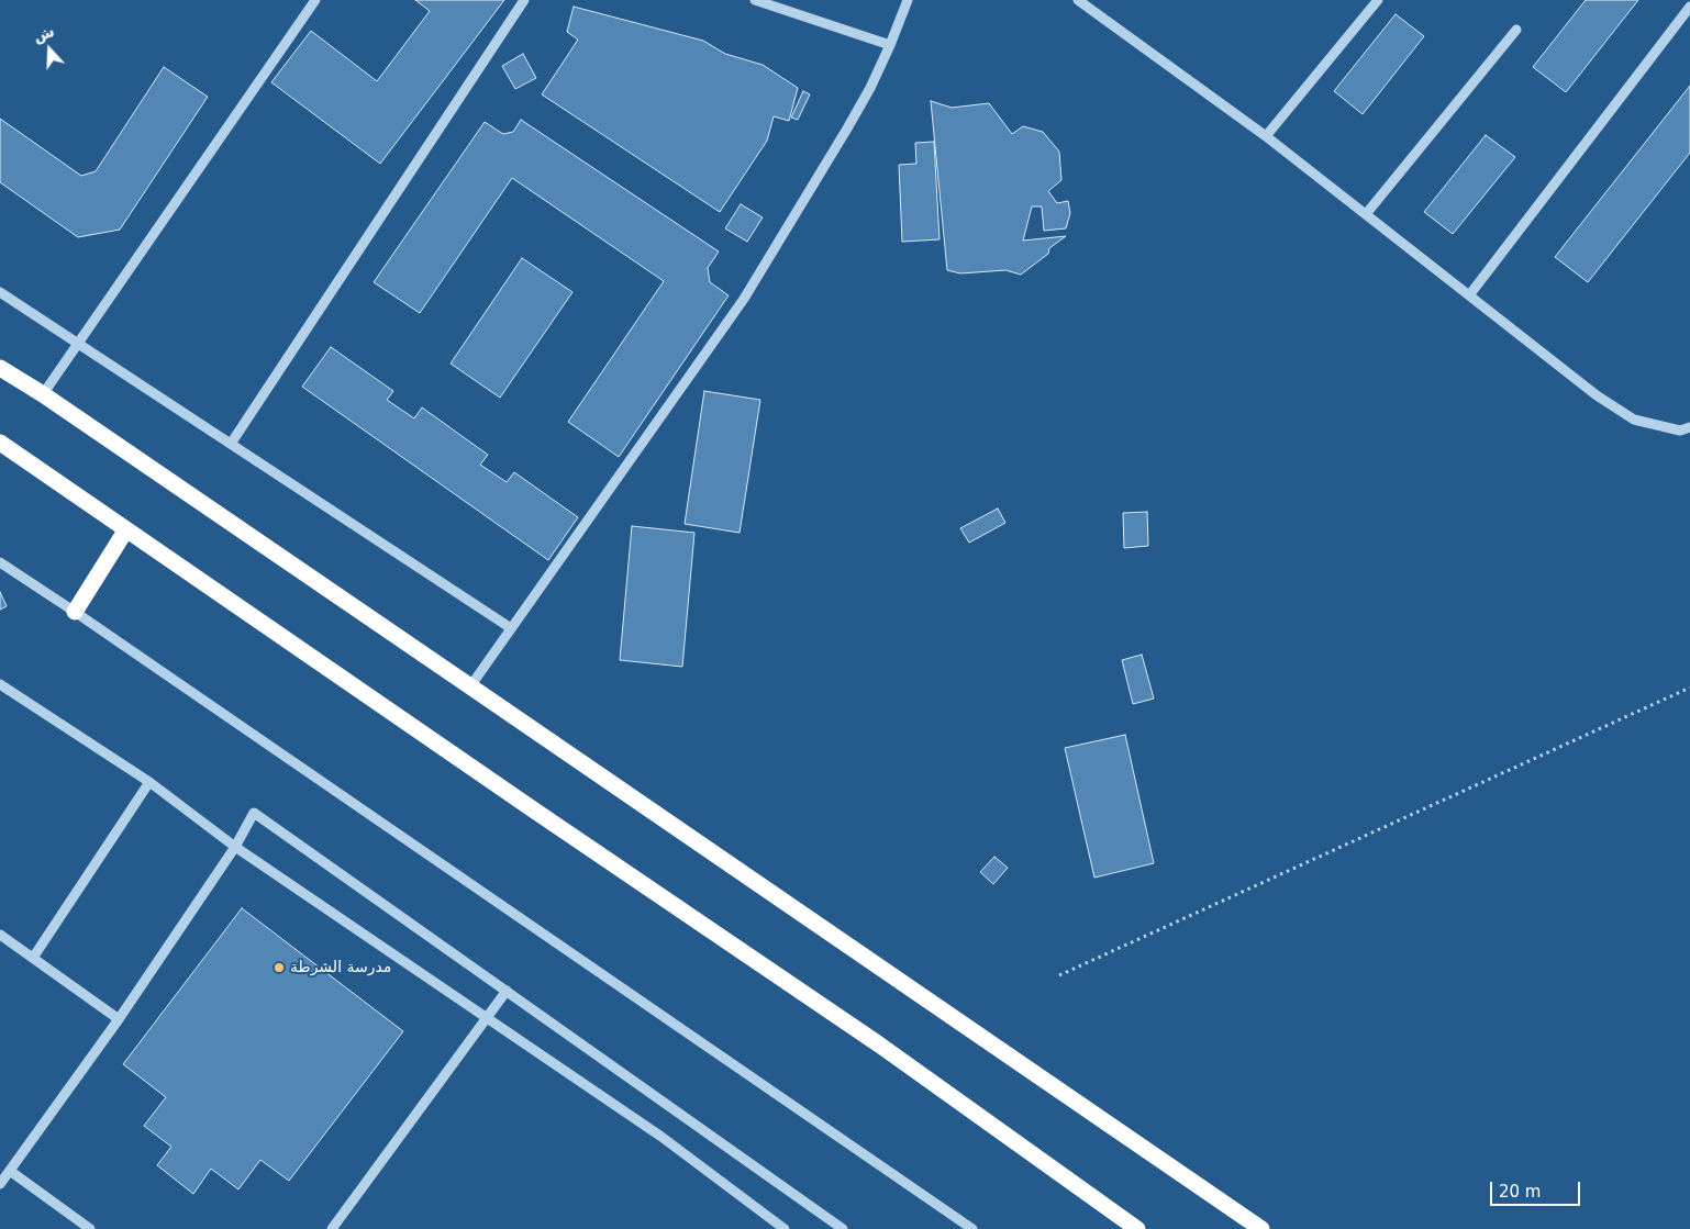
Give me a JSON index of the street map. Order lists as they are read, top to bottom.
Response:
{
  "places": ["مدرسة الشرطة"],
  "scale_bar": "20 m",
  "north": "top"
}
